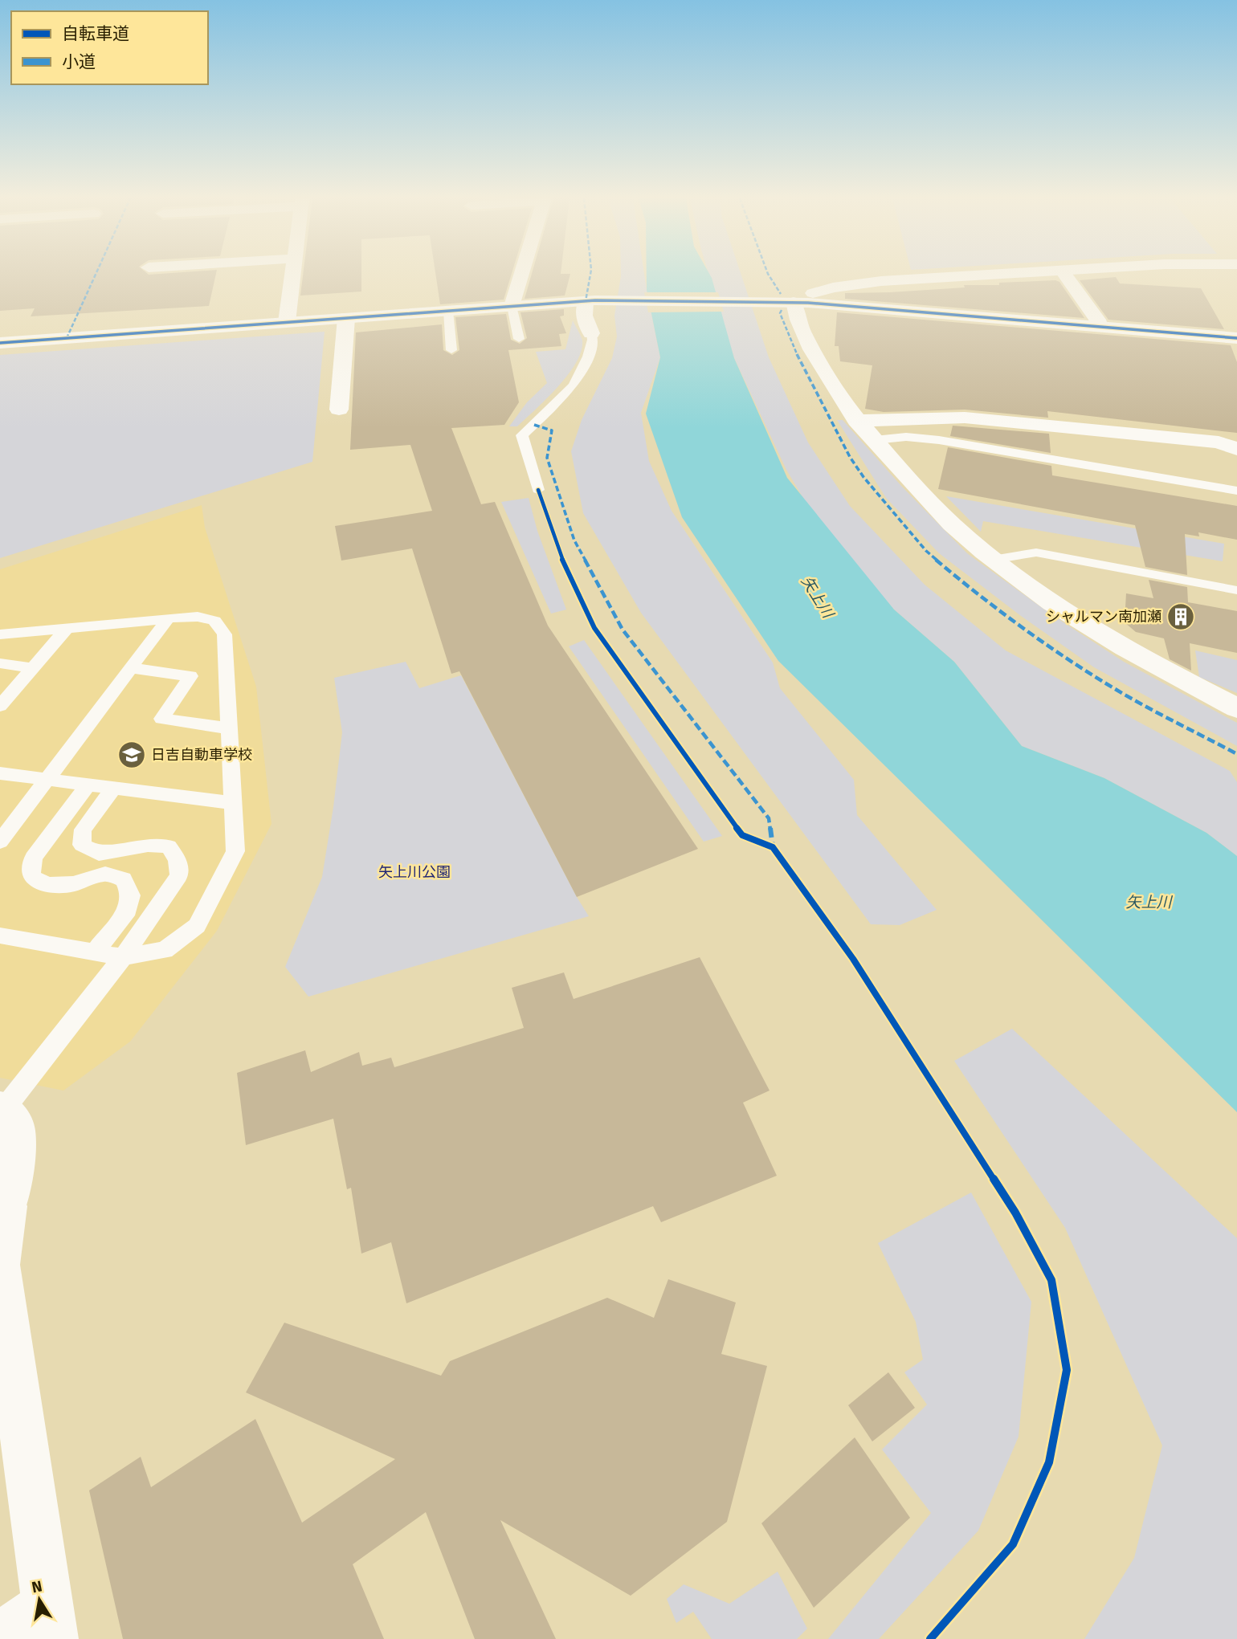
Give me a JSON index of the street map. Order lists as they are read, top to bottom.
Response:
{
  "water": ["矢上川"],
  "parks": ["矢上川公園"],
  "places": {
    "building": ["シャルマン南加瀬"],
    "school or university": ["日吉自動車学校"]
  },
  "legend": ["自転車道", "小道"],
  "north": "top"
}
